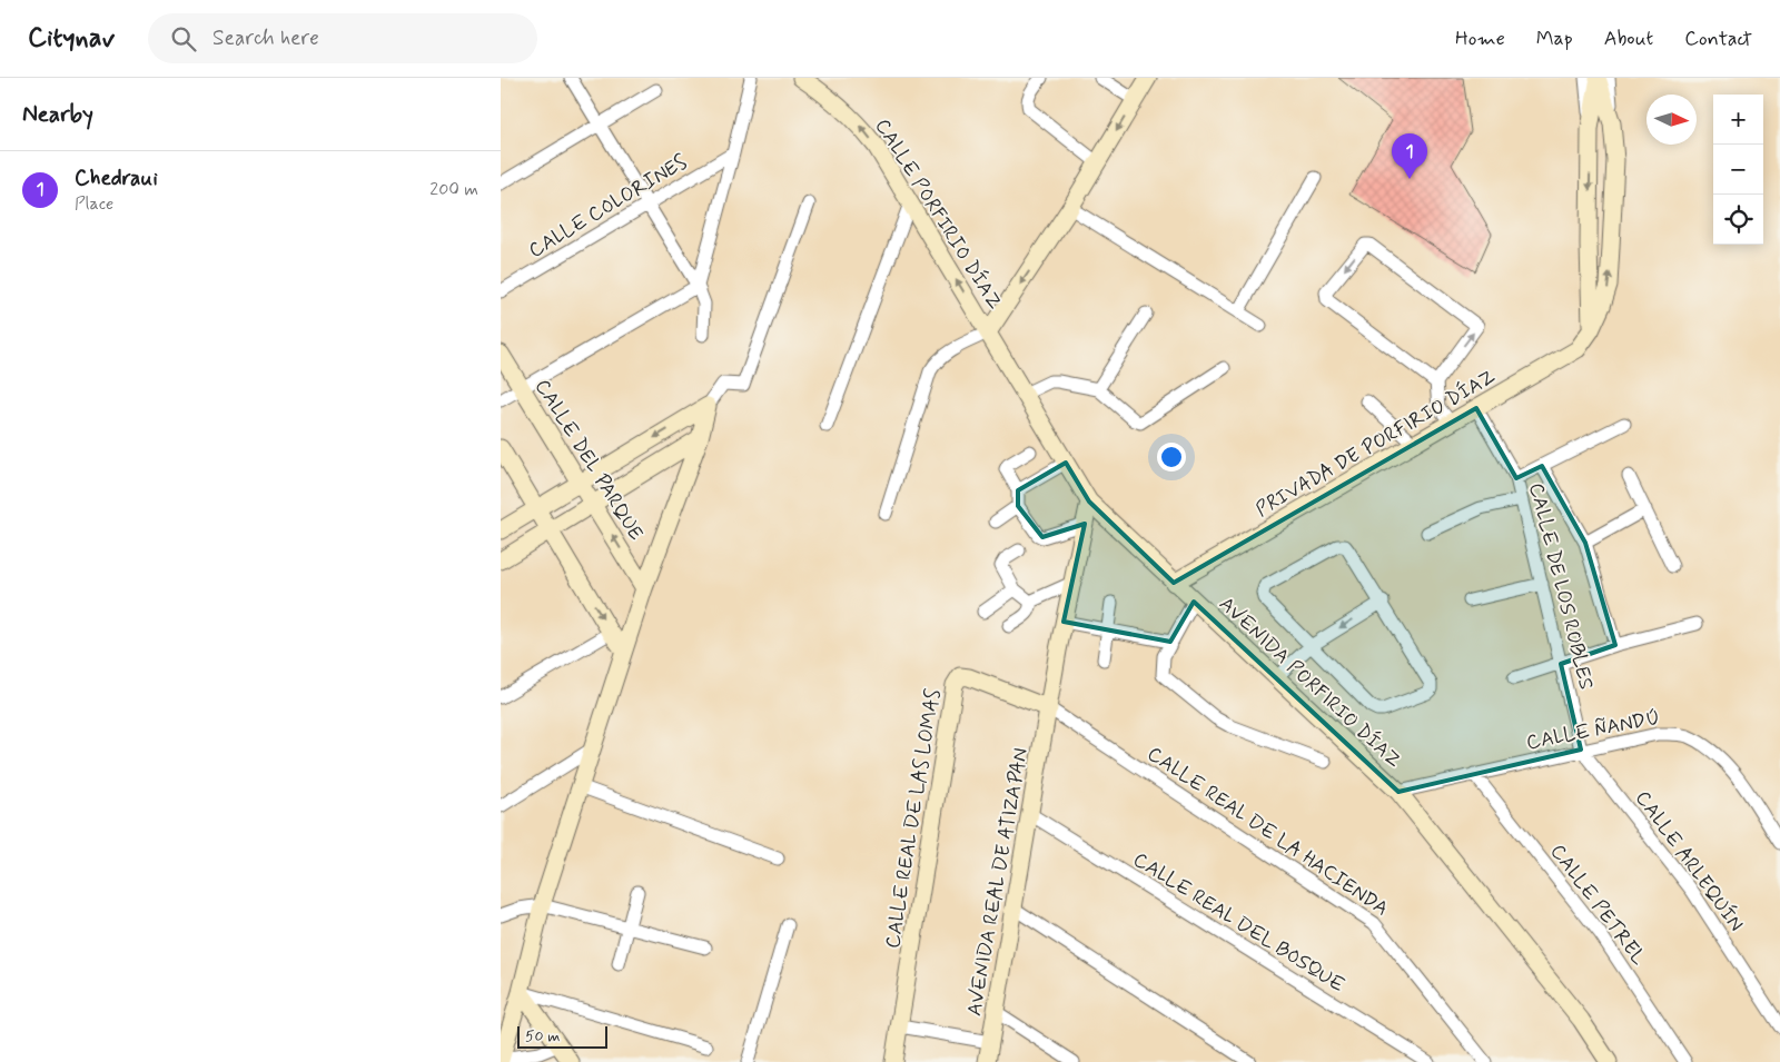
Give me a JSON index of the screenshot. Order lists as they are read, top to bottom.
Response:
{
  "streets": {
    "street": [
      "CALLE COLORINES",
      "CALLE PORFIRIO DÍAZ",
      "PRIVADA DE PORFIRIO DÍAZ",
      "CALLE DEL PARQUE",
      "CALLE DE LOS ROBLES",
      "AVENIDA PORFIRIO DÍAZ",
      "CALLE ÑANDÚ",
      "CALLE REAL DE LAS LOMAS",
      "CALLE REAL DE LA HACIENDA",
      "CALLE ARLEQUÍN",
      "AVENIDA REAL DE ATIZAPAN",
      "CALLE PETREL",
      "CALLE REAL DEL BOSQUE"
    ]
  },
  "crossings": [
    ["CALLE PORFIRIO DÍAZ", "AVENIDA PORFIRIO DÍAZ"],
    ["PRIVADA DE PORFIRIO DÍAZ", "CALLE DE LOS ROBLES"],
    ["PRIVADA DE PORFIRIO DÍAZ", "AVENIDA PORFIRIO DÍAZ"],
    ["CALLE DE LOS ROBLES", "CALLE ÑANDÚ"],
    ["CALLE DE LOS ROBLES", "CALLE ARLEQUÍN"],
    ["AVENIDA PORFIRIO DÍAZ", "CALLE ÑANDÚ"],
    ["AVENIDA PORFIRIO DÍAZ", "AVENIDA REAL DE ATIZAPAN"],
    ["CALLE ÑANDÚ", "CALLE ARLEQUÍN"],
    ["CALLE ÑANDÚ", "CALLE PETREL"],
    ["CALLE REAL DE LAS LOMAS", "CALLE REAL DE LA HACIENDA"],
    ["CALLE REAL DE LAS LOMAS", "AVENIDA REAL DE ATIZAPAN"],
    ["CALLE REAL DE LA HACIENDA", "AVENIDA REAL DE ATIZAPAN"],
    ["AVENIDA REAL DE ATIZAPAN", "CALLE REAL DEL BOSQUE"]
  ],
  "one_way": ["CALLE PORFIRIO DÍAZ"],
  "scale_bar": "50 m",
  "north": "right",
  "page": {
    "header": "Citynav",
    "search": "Search here",
    "nav": [
      "Home",
      "Map",
      "About",
      "Contact"
    ],
    "heading": "Nearby",
    "map_buttons": ["+", "−"],
    "pins": "1",
    "list": [
      {
        "mark": "1",
        "name": "Chedraui",
        "note": "Place",
        "value": "200 m"
      }
    ],
    "scale": "50 m"
  }
}
